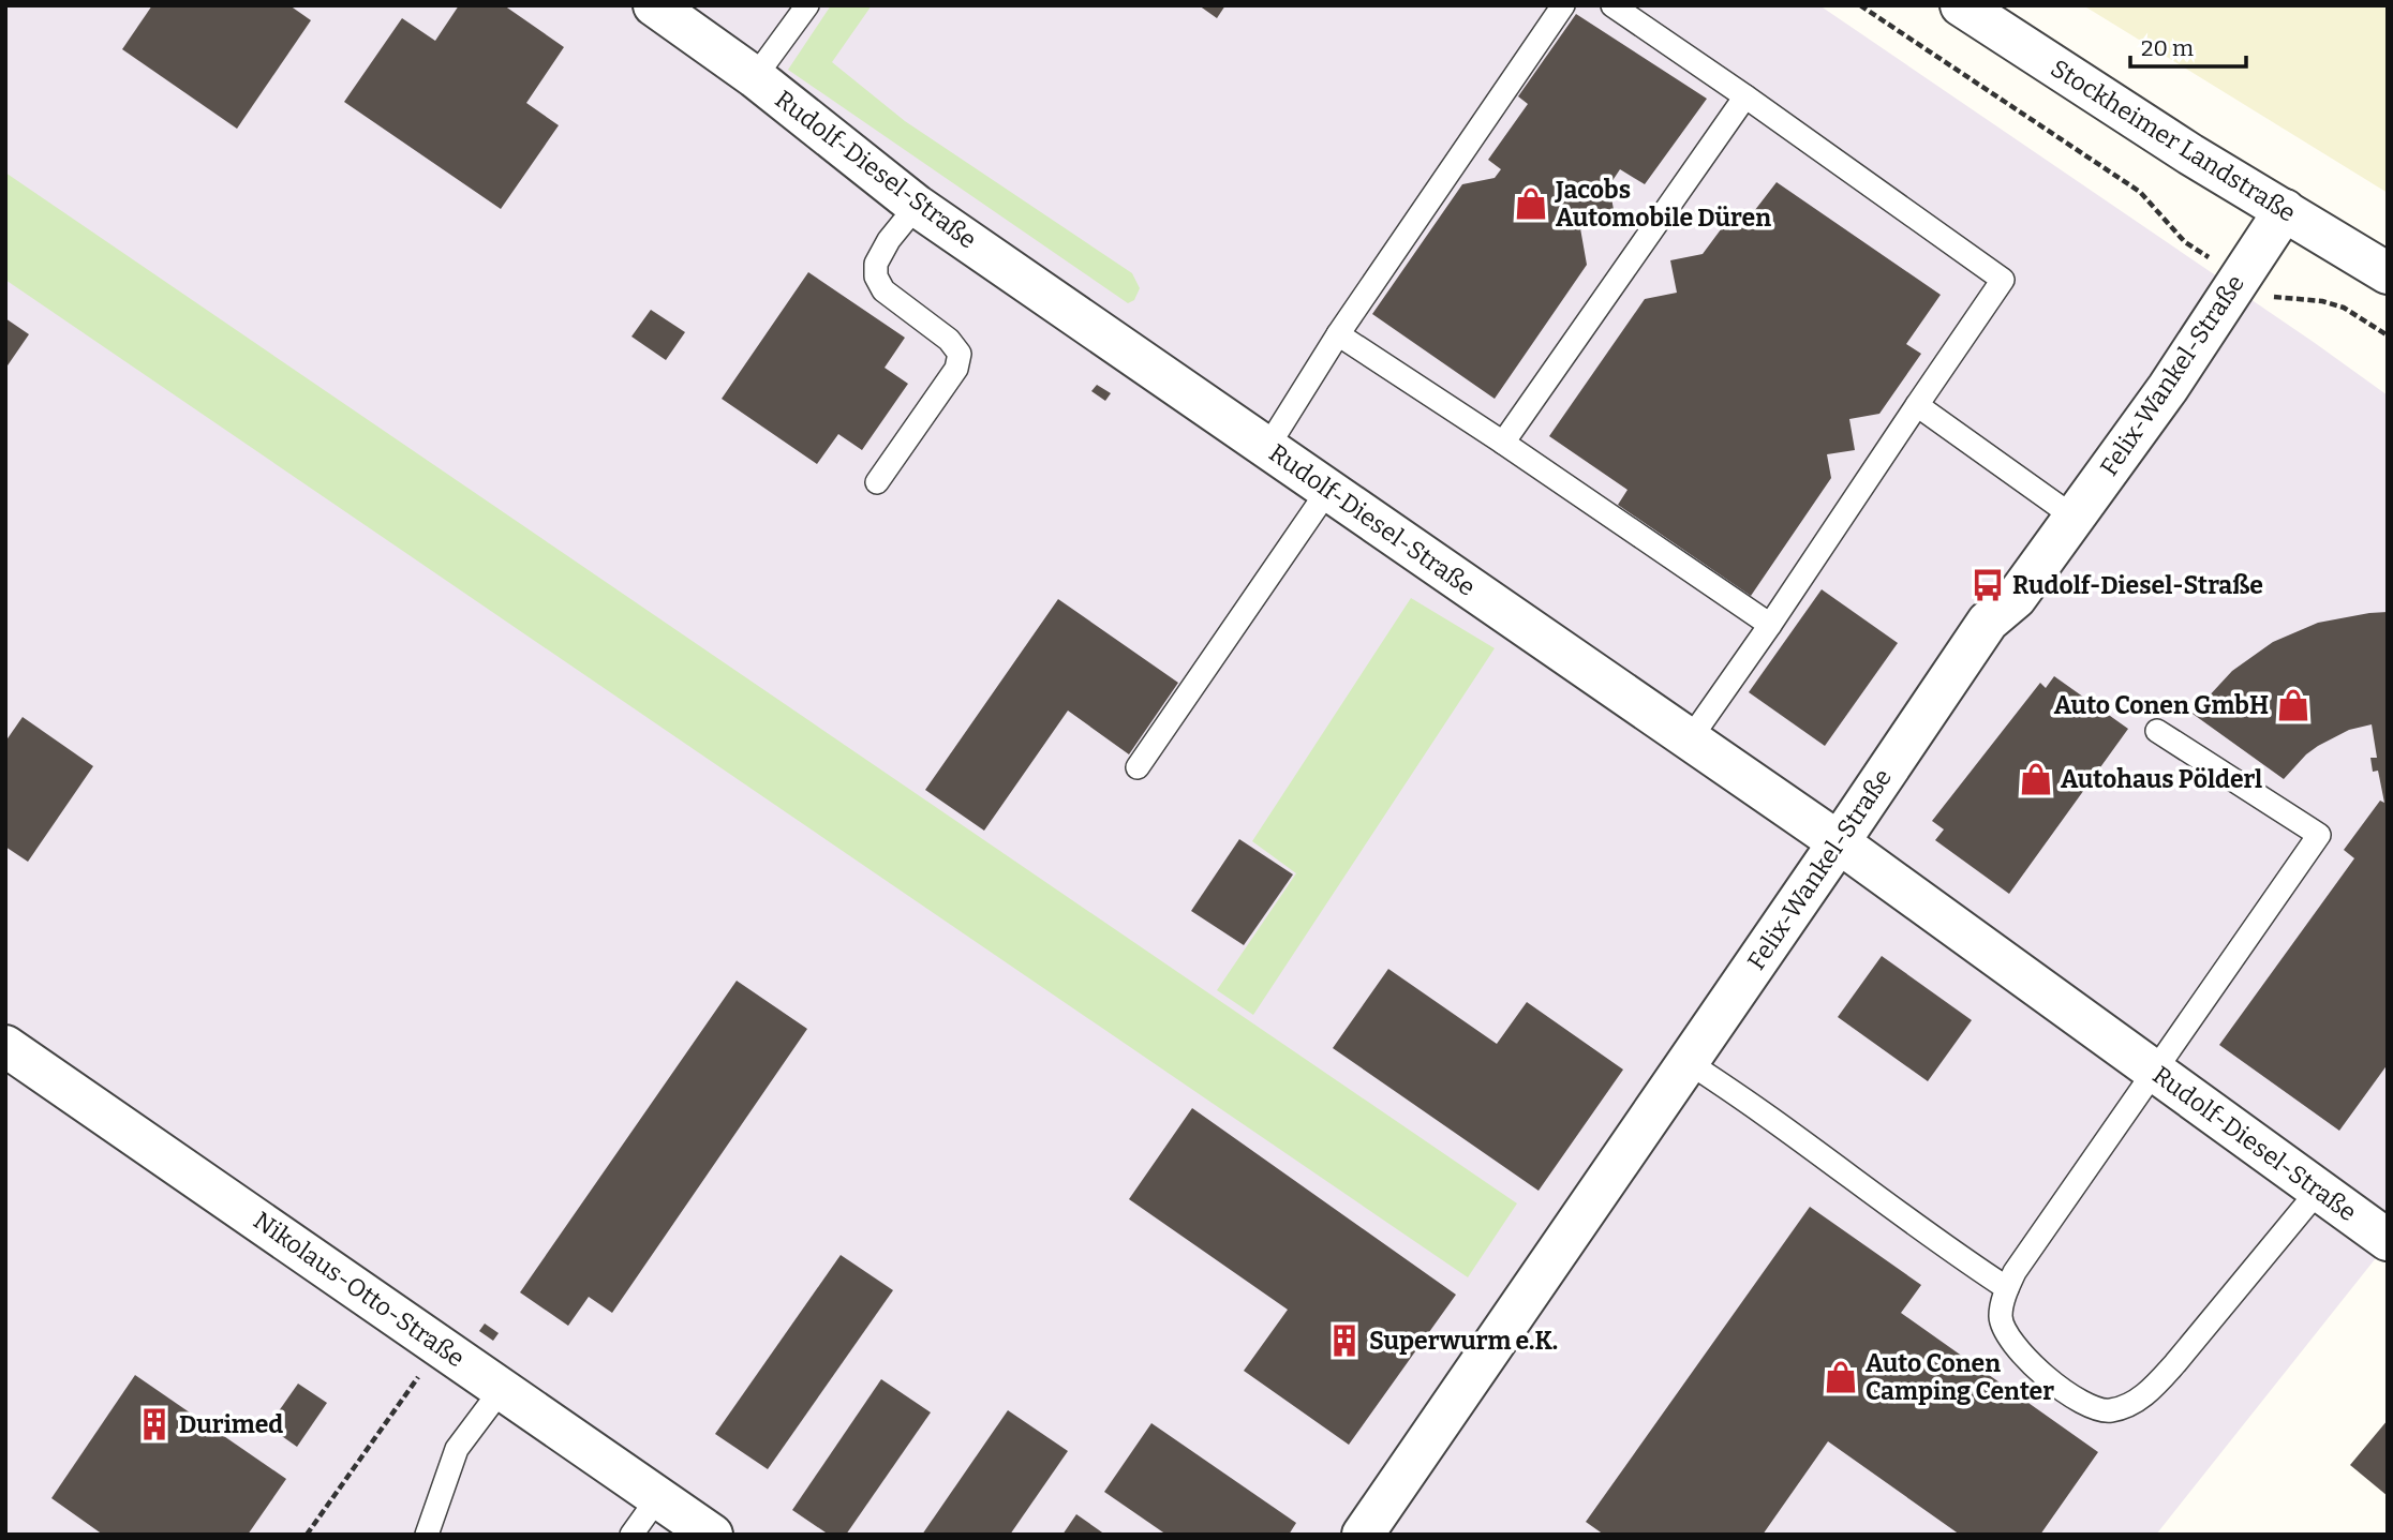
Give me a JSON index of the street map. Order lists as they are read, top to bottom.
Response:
{
  "streets": {
    "street": [
      "Stockheimer Landstraße",
      "Rudolf-Diesel-Straße",
      "Felix-Wankel-Straße",
      "Nikolaus-Otto-Straße"
    ]
  },
  "crossings": [
    ["Stockheimer Landstraße", "Felix-Wankel-Straße"],
    ["Rudolf-Diesel-Straße", "Felix-Wankel-Straße"]
  ],
  "places": {
    "shop": [
      "Jacobs Automobile Düren",
      "Auto Conen GmbH",
      "Autohaus Pölderl",
      "Auto Conen Camping Center"
    ],
    "bus stop": ["Rudolf-Diesel-Straße"],
    "building": ["Superwurm e.K.", "Durimed"]
  },
  "scale_bar": "20 m"
}
